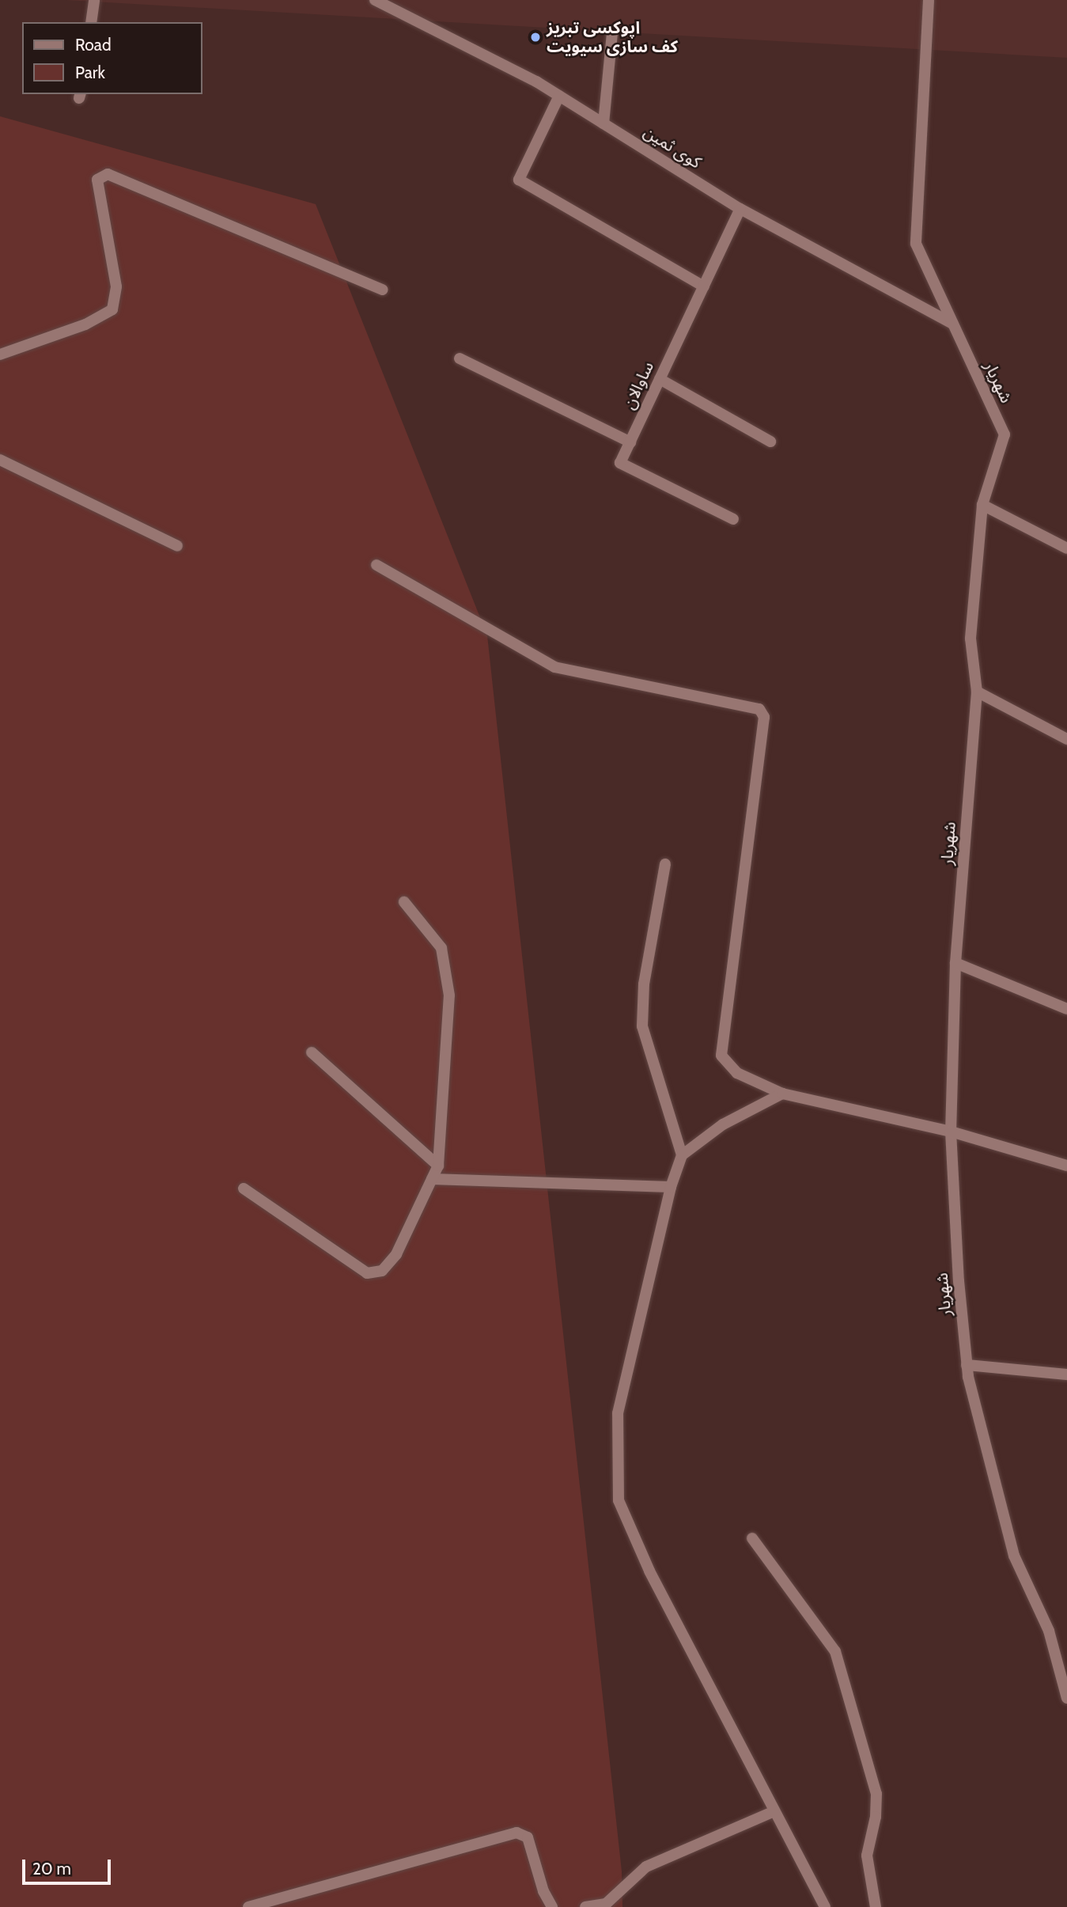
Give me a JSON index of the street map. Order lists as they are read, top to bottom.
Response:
{
  "streets": {
    "street": ["کوی ثمین", "شهریار", "ساوالان"]
  },
  "crossings": [
    ["کوی ثمین", "شهریار"],
    ["کوی ثمین", "ساوالان"]
  ],
  "places": ["اپوکسی تبریز کف سازی سیویت"],
  "legend": ["Road", "Park"],
  "scale_bar": "20 m"
}
